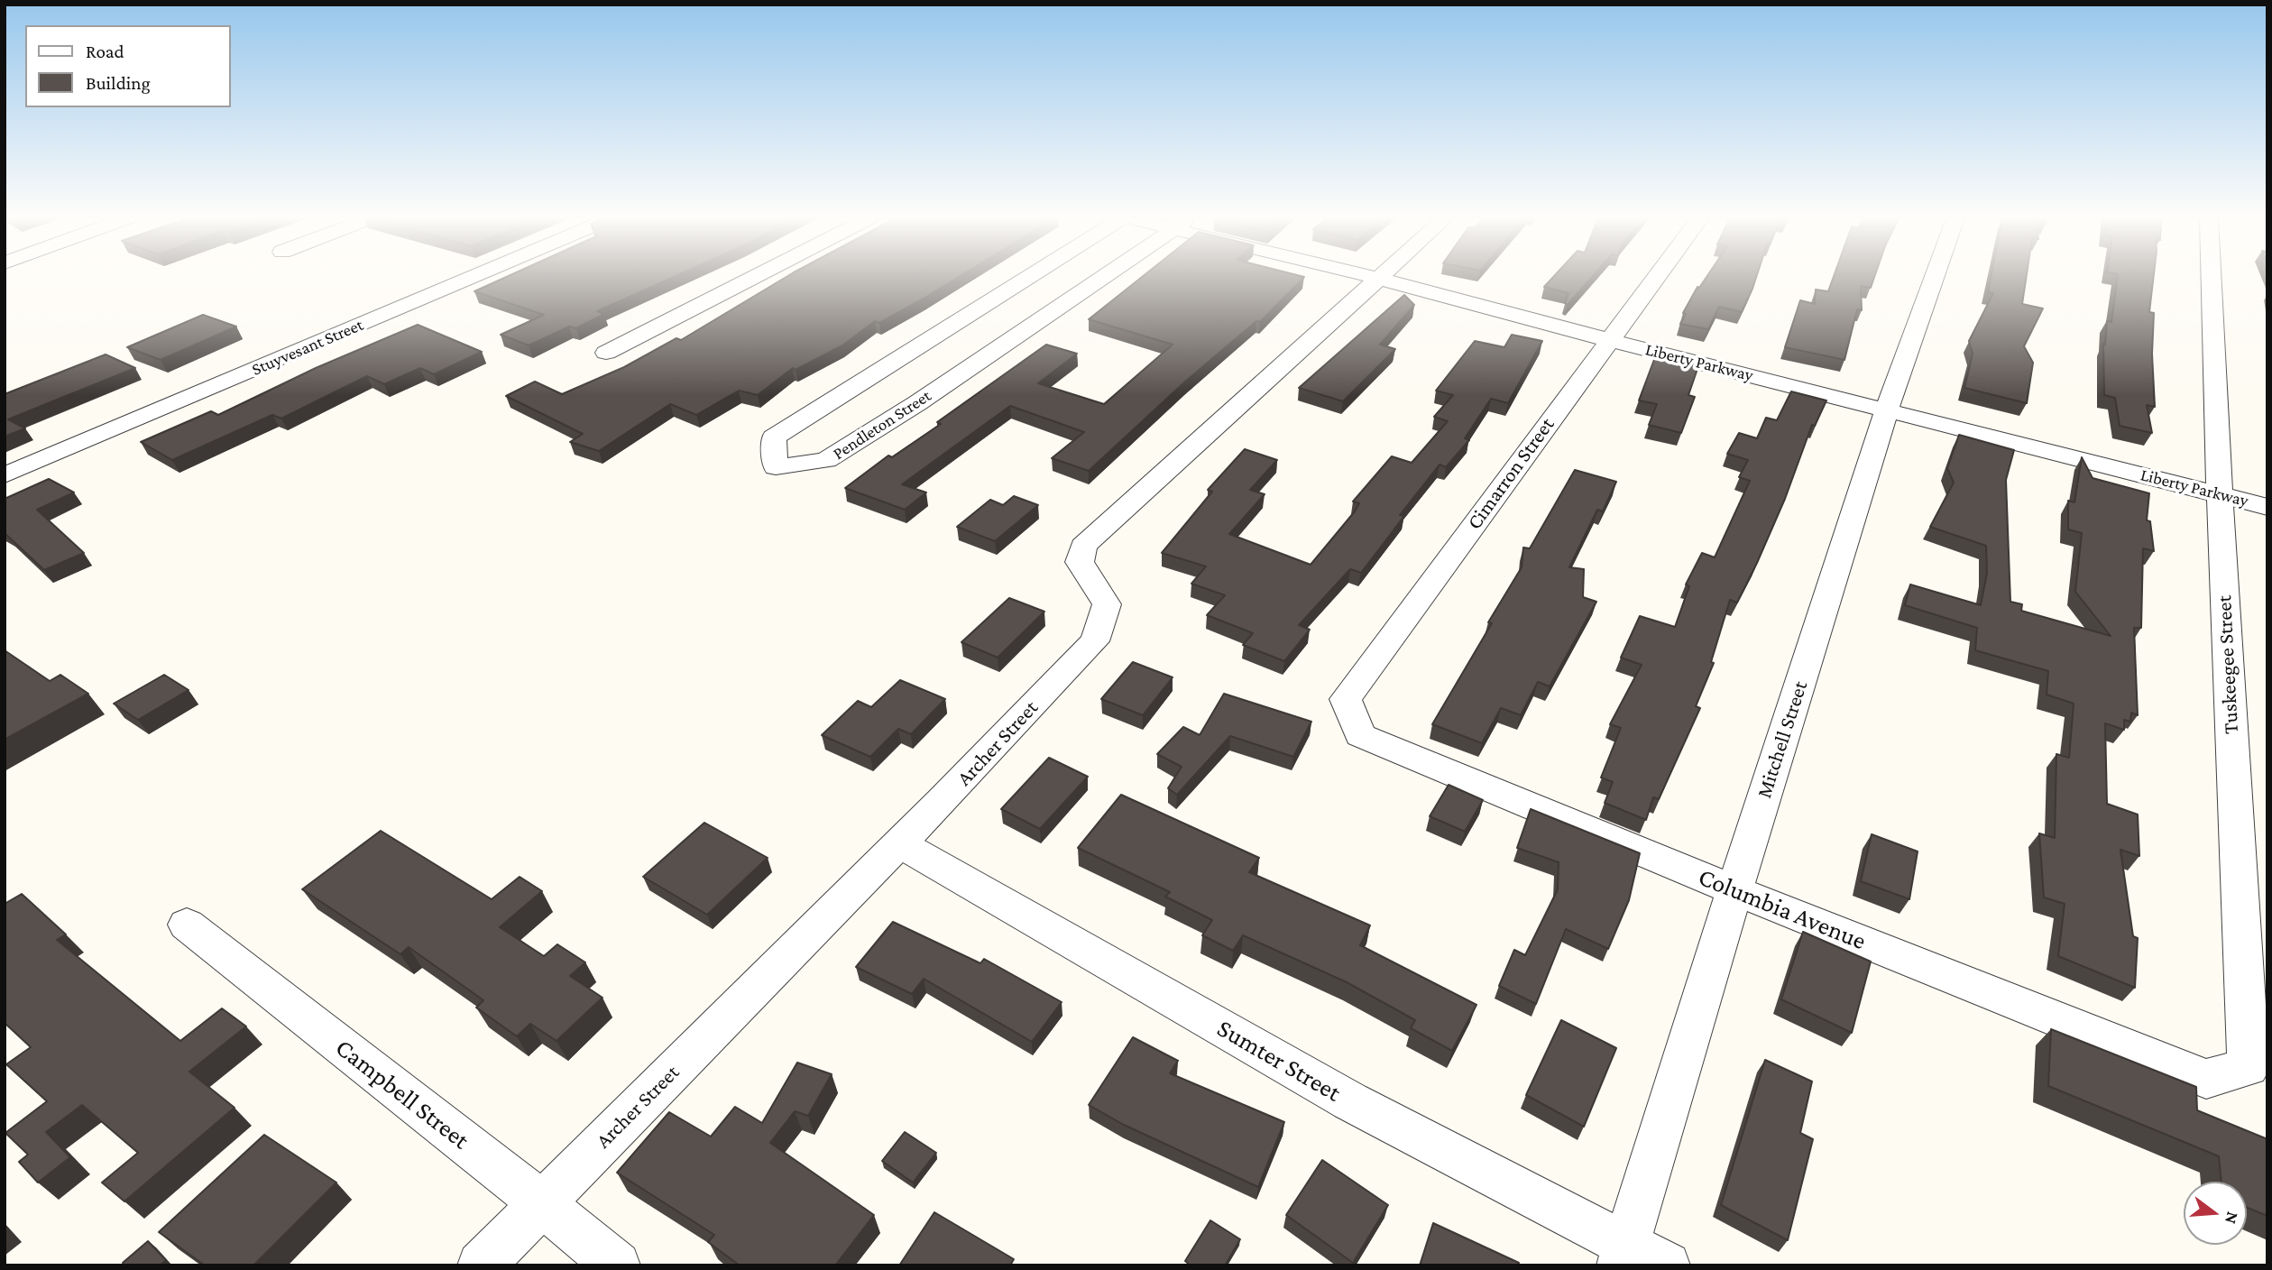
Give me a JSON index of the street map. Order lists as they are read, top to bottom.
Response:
{
  "streets": {
    "street": [
      "Stuyvesant Street",
      "Liberty Parkway",
      "Pendleton Street",
      "Cimarron Street",
      "Tuskeegee Street",
      "Mitchell Street",
      "Archer Street",
      "Columbia Avenue",
      "Sumter Street",
      "Campbell Street"
    ]
  },
  "crossings": [
    ["Liberty Parkway", "Cimarron Street"],
    ["Liberty Parkway", "Tuskeegee Street"],
    ["Liberty Parkway", "Mitchell Street"],
    ["Liberty Parkway", "Archer Street"],
    ["Cimarron Street", "Columbia Avenue"],
    ["Tuskeegee Street", "Columbia Avenue"],
    ["Mitchell Street", "Columbia Avenue"],
    ["Mitchell Street", "Sumter Street"],
    ["Archer Street", "Sumter Street"],
    ["Archer Street", "Campbell Street"]
  ],
  "legend": ["Road", "Building"],
  "north": "right"
}
